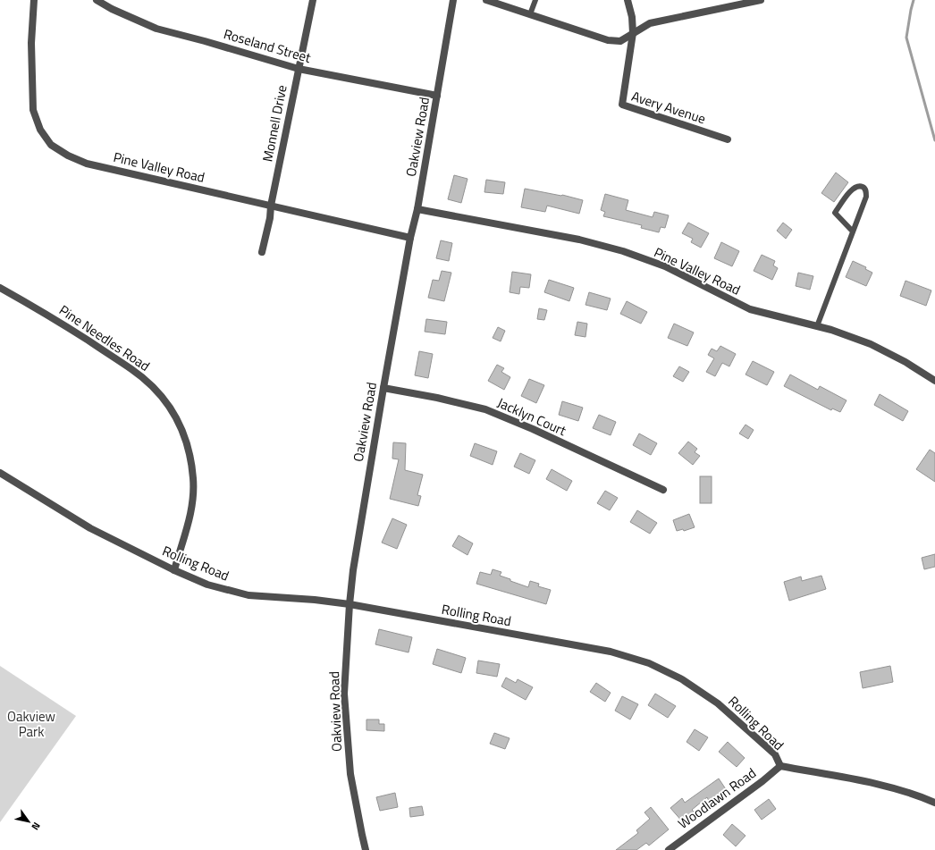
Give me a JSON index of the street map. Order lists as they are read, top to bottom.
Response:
{
  "streets": {
    "street": [
      "Roseland Street",
      "Avery Avenue",
      "Monnell Drive",
      "Oakview Road",
      "Pine Valley Road",
      "Pine Needles Road",
      "Jacklyn Court",
      "Rolling Road",
      "Woodlawn Road"
    ]
  },
  "crossings": [
    ["Roseland Street", "Monnell Drive"],
    ["Roseland Street", "Oakview Road"],
    ["Monnell Drive", "Pine Valley Road"],
    ["Oakview Road", "Pine Valley Road"],
    ["Oakview Road", "Jacklyn Court"],
    ["Oakview Road", "Rolling Road"],
    ["Pine Needles Road", "Rolling Road"],
    ["Rolling Road", "Woodlawn Road"]
  ],
  "parks": ["Oakview Park"],
  "north": "bottom right"
}
